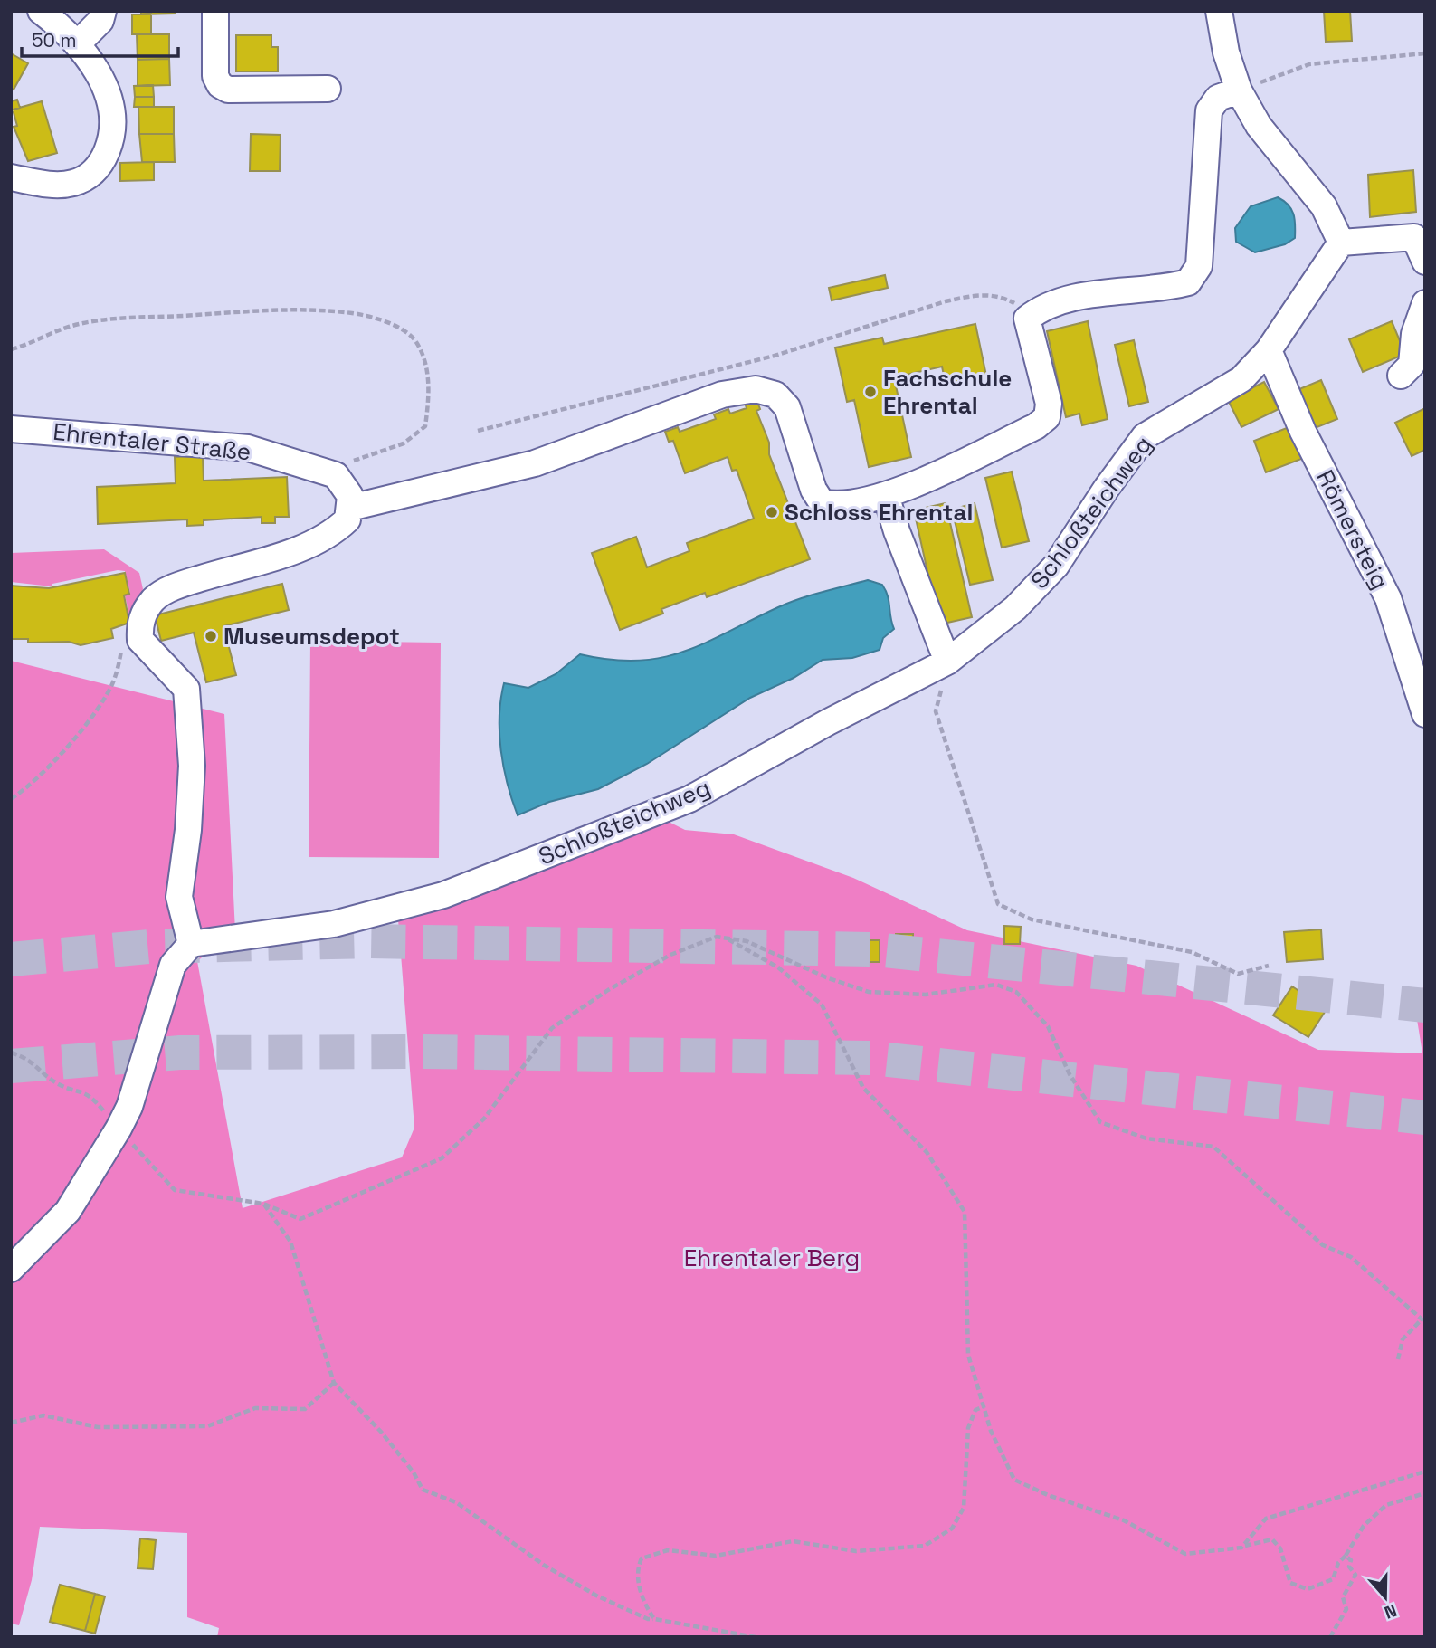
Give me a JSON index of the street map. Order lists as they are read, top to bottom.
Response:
{
  "streets": {
    "street": ["Ehrentaler Straße", "Schloßteichweg", "Römersteig"]
  },
  "crossings": [
    ["Schloßteichweg", "Römersteig"]
  ],
  "parks": ["Ehrentaler Berg"],
  "places": ["Fachschule Ehrental", "Schloss Ehrental", "Museumsdepot"],
  "scale_bar": "50 m",
  "north": "bottom"
}
